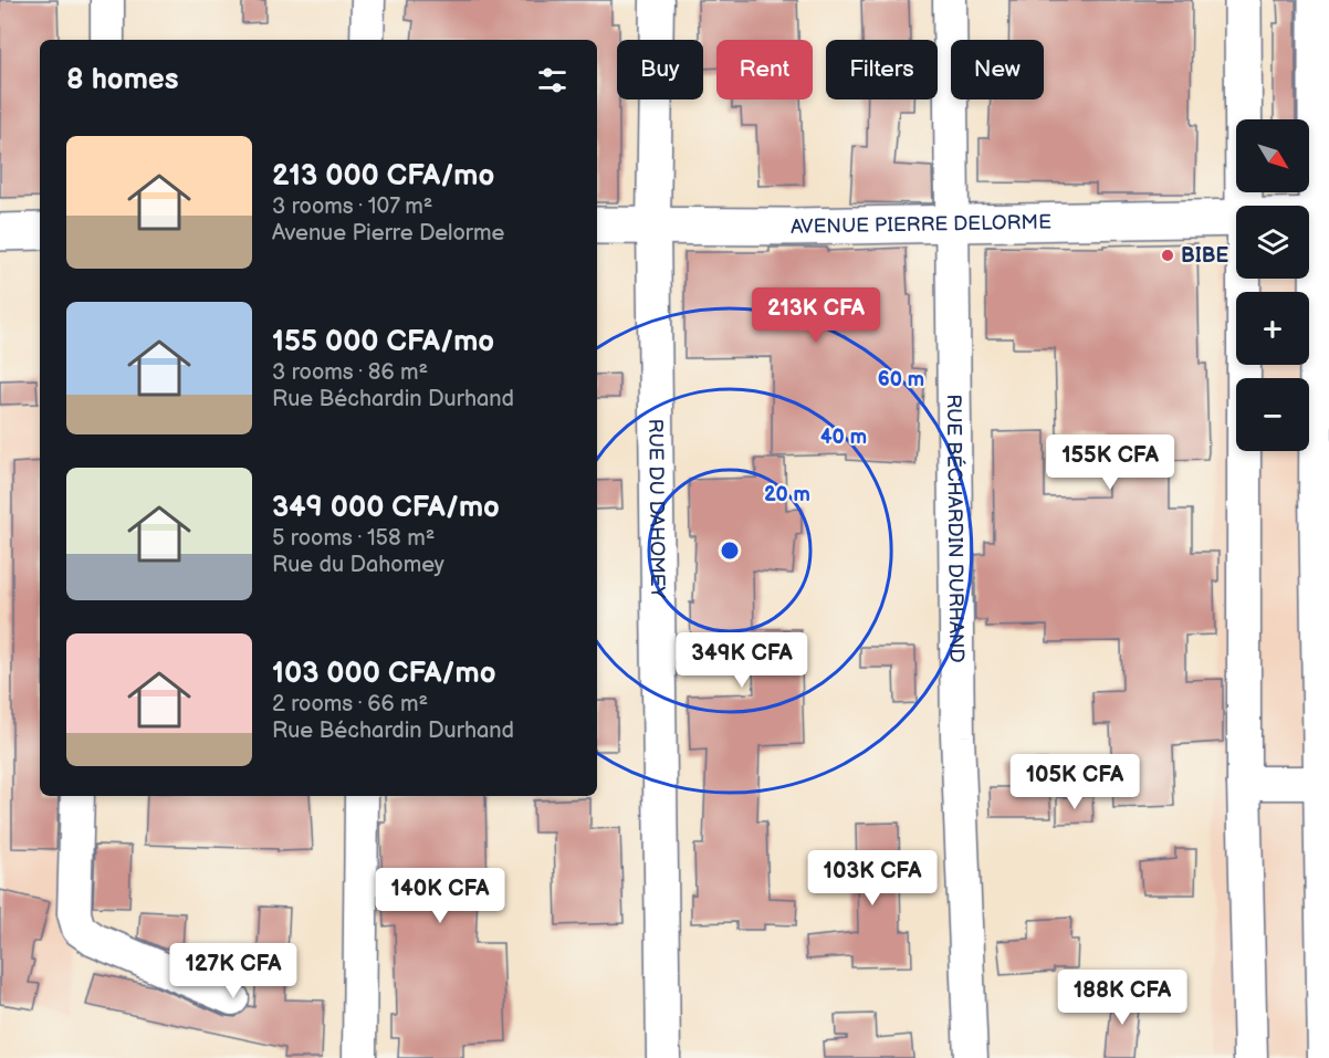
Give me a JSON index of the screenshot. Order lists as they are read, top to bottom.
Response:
{
  "streets": {
    "main road": ["AVENUE PIERRE DELORME"],
    "street": ["RUE DU DAHOMEY", "RUE BÉCHARDIN DURHAND"]
  },
  "crossings": [
    ["AVENUE PIERRE DELORME", "RUE DU DAHOMEY"],
    ["AVENUE PIERRE DELORME", "RUE BÉCHARDIN DURHAND"]
  ],
  "places": ["BIBE"],
  "north": "bottom right",
  "page": {
    "chip": [
      "Buy",
      "Rent",
      "Filters",
      "New"
    ],
    "heading": "8 homes",
    "map_buttons": ["+", "−"],
    "list": [
      {
        "name": "213 000 CFA/mo",
        "note": "3 rooms · 107 m² · Avenue Pierre Delorme"
      },
      {
        "name": "155 000 CFA/mo",
        "note": "3 rooms · 86 m² · Rue Béchardin Durhand"
      },
      {
        "name": "349 000 CFA/mo",
        "note": "5 rooms · 158 m² · Rue du Dahomey"
      },
      {
        "name": "103 000 CFA/mo",
        "note": "2 rooms · 66 m² · Rue Béchardin Durhand"
      }
    ],
    "price": [
      "213K CFA",
      "155K CFA",
      "349K CFA",
      "105K CFA",
      "103K CFA",
      "140K CFA",
      "127K CFA",
      "188K CFA"
    ]
  },
  "rings": ["60 m", "40 m", "20 m"]
}
